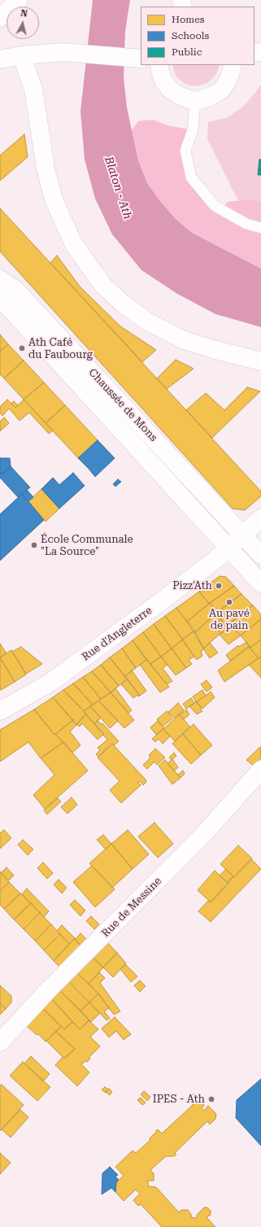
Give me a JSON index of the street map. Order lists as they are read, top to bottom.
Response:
{
  "streets": {
    "street": ["Chaussée de Mons", "Rue d'Angleterre", "Rue de Messine"]
  },
  "crossings": [
    ["Chaussée de Mons", "Rue d'Angleterre"]
  ],
  "water": ["Blaton - Ath"],
  "places": [
    "Ath Café du Faubourg",
    "École Communale \"La Source\"",
    "Pizz'Ath",
    "Au pavé de pain",
    "IPES - Ath"
  ],
  "legend": ["Homes", "Schools", "Public"],
  "north": "top"
}
